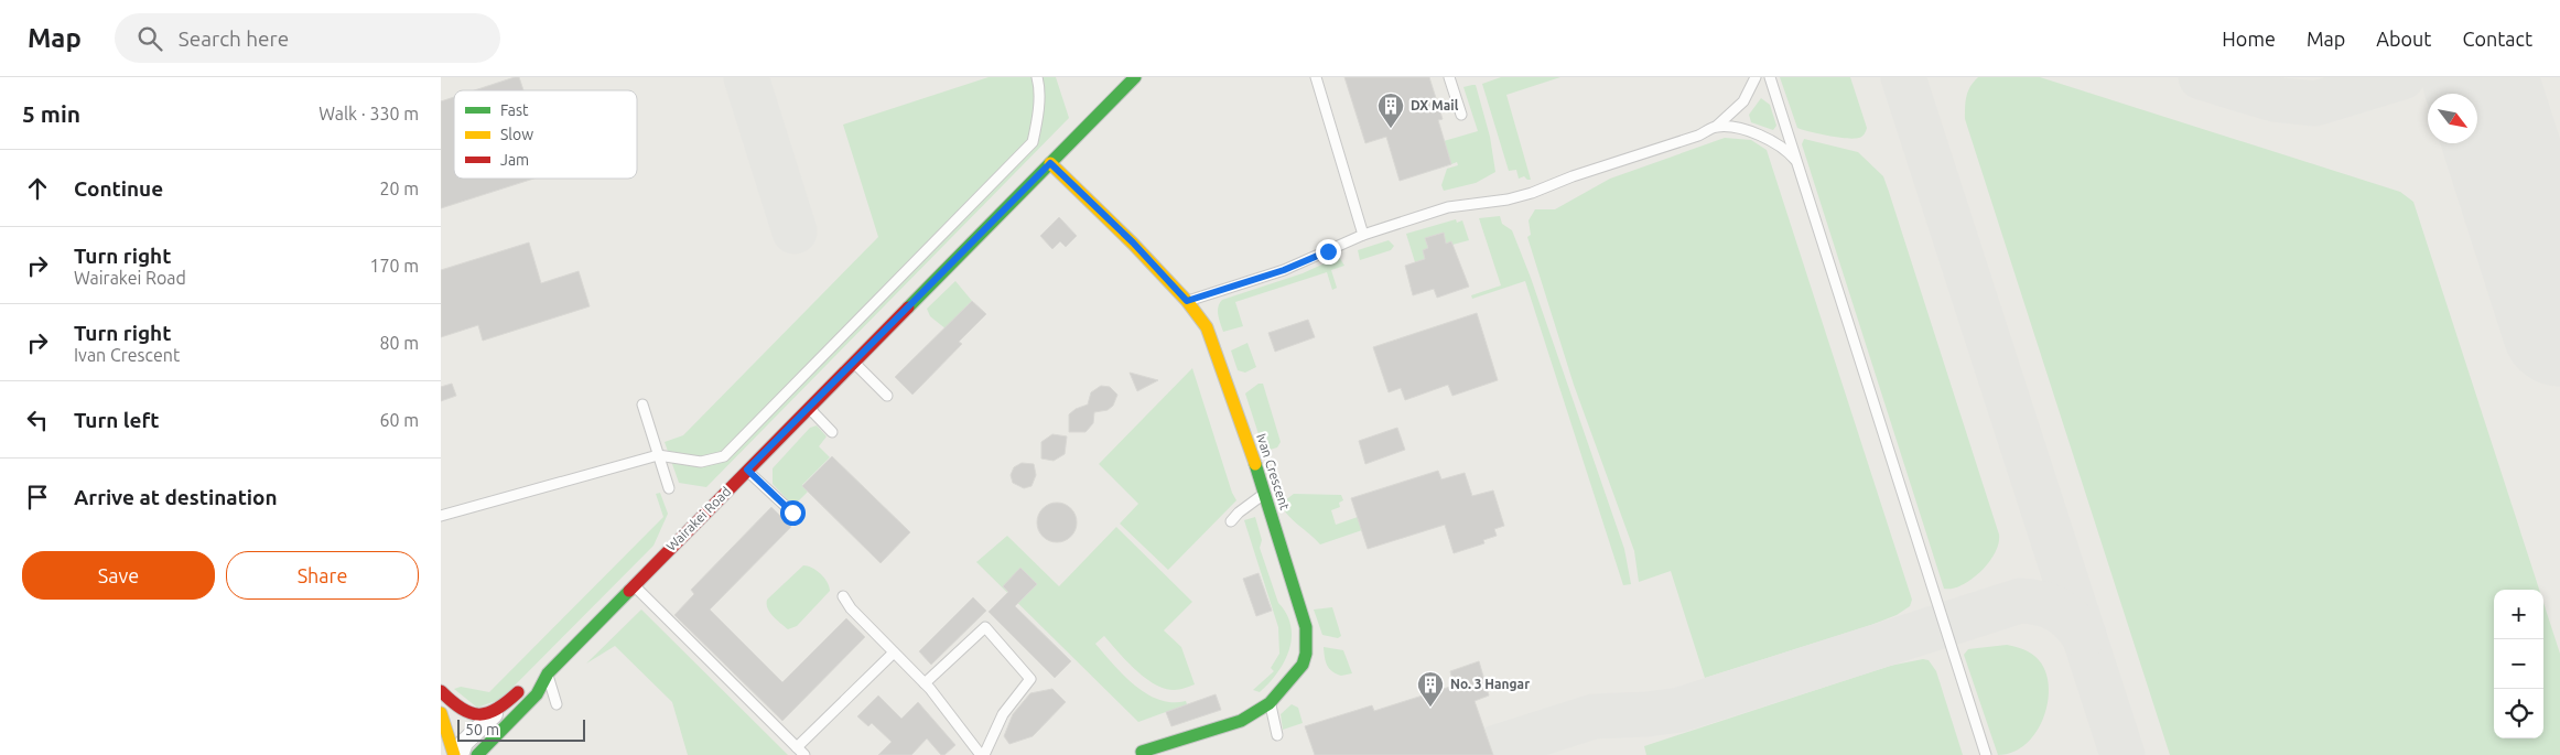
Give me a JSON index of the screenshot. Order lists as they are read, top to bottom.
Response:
{
  "streets": {
    "street": ["Ivan Crescent", "Wairakei Road"]
  },
  "crossings": [
    ["Ivan Crescent", "Wairakei Road"]
  ],
  "places": {
    "building": ["DX Mail", "No. 3 Hangar"]
  },
  "legend": ["Fast", "Slow", "Jam"],
  "scale_bar": "50 m",
  "north": "bottom right",
  "page": {
    "header": "Map",
    "search": "Search here",
    "nav": [
      "Home",
      "Map",
      "About",
      "Contact"
    ],
    "heading": ["5 min", "Walk · 330 m"],
    "list": [
      ["Continue", "20 m"],
      ["Turn right", "Wairakei Road", "170 m"],
      ["Turn right", "Ivan Crescent", "80 m"],
      ["Turn left", "60 m"],
      "Arrive at destination"
    ],
    "buttons": ["Save", "Share"],
    "map_buttons": ["+", "−"],
    "scale": "50 m"
  }
}
